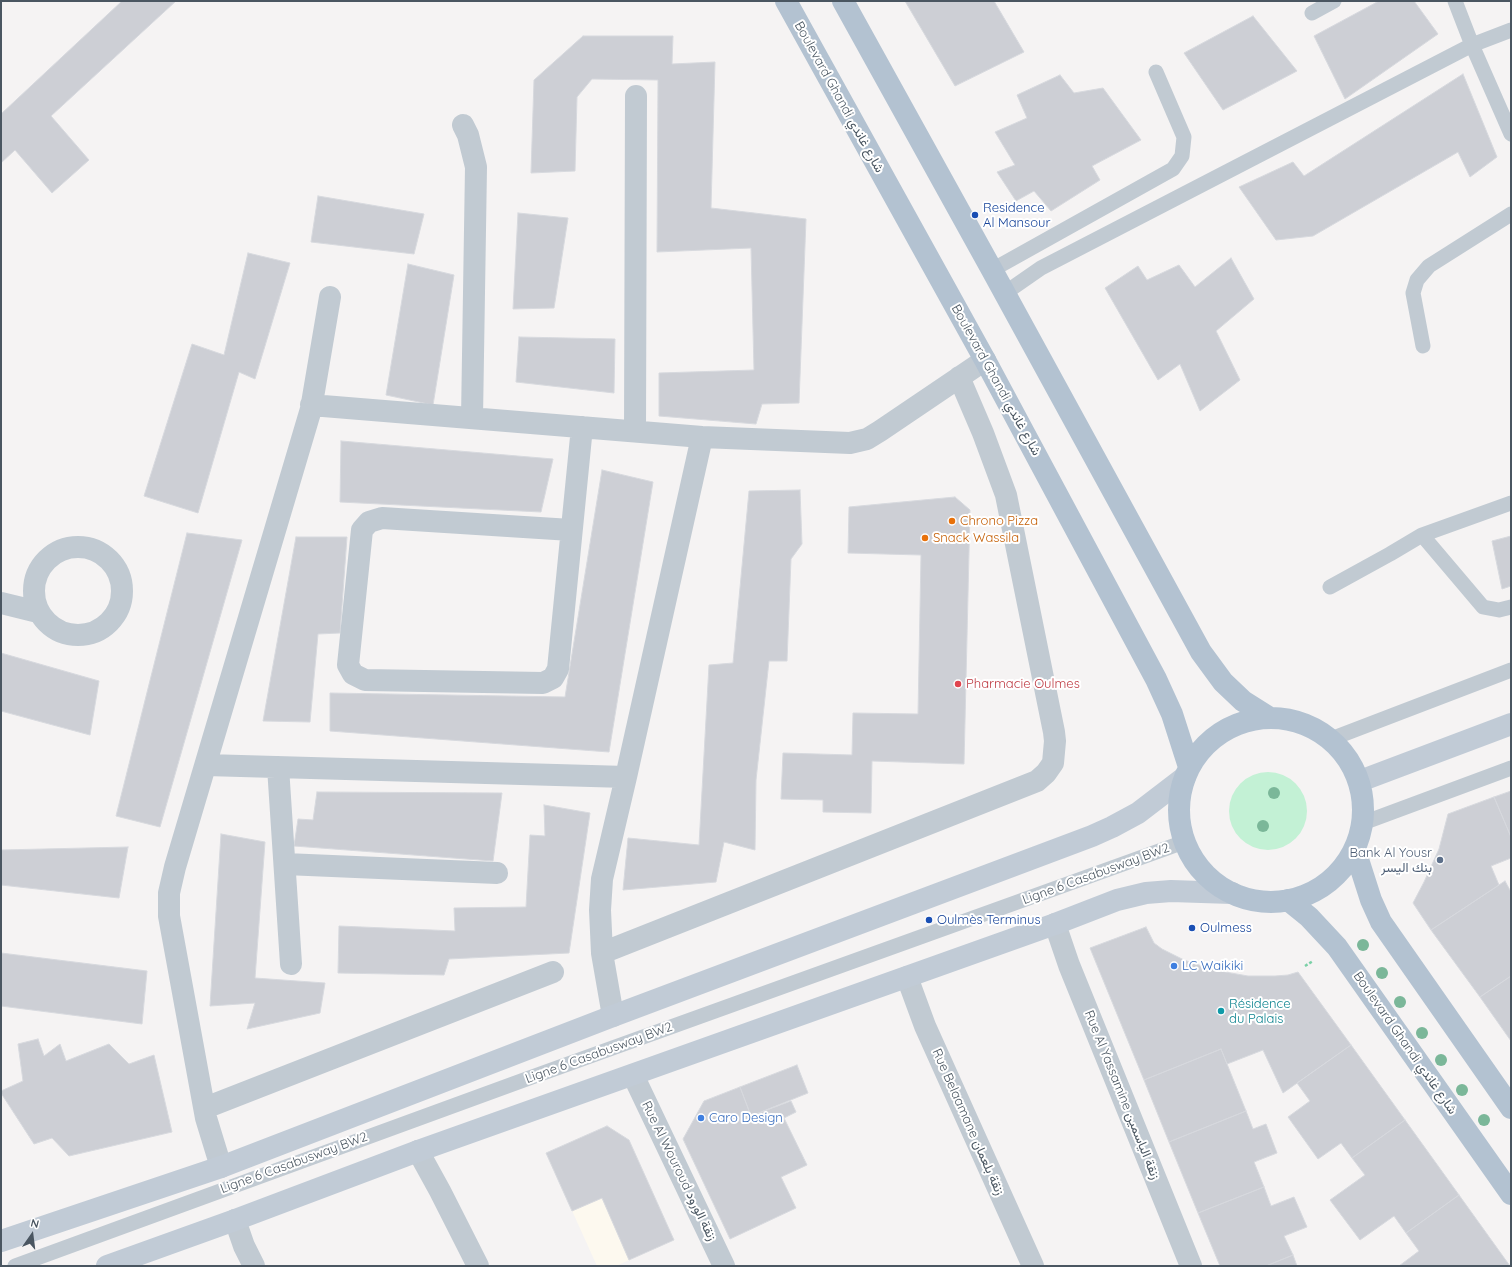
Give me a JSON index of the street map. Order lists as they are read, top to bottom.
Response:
{
  "streets": {
    "main road": ["Boulevard Ghandi شارع غاندي"],
    "street": ["Rue Al Yassamine زنقة الياسمين", "Rue Belaamane زنقة بلعمان", "Rue Al Wouroud زنقة الورود"],
    "lane": ["Ligne 6 Casabusway BW2"]
  },
  "places": [
    "Residence Al Mansour",
    "Chrono Pizza",
    "Snack Wassila",
    "Pharmacie Oulmes",
    "Bank Al Yousr بنك اليسر",
    "Oulmès Terminus",
    "Oulmess",
    "LC Waikiki",
    "Résidence du Palais",
    "Caro Design"
  ],
  "north": "top"
}
